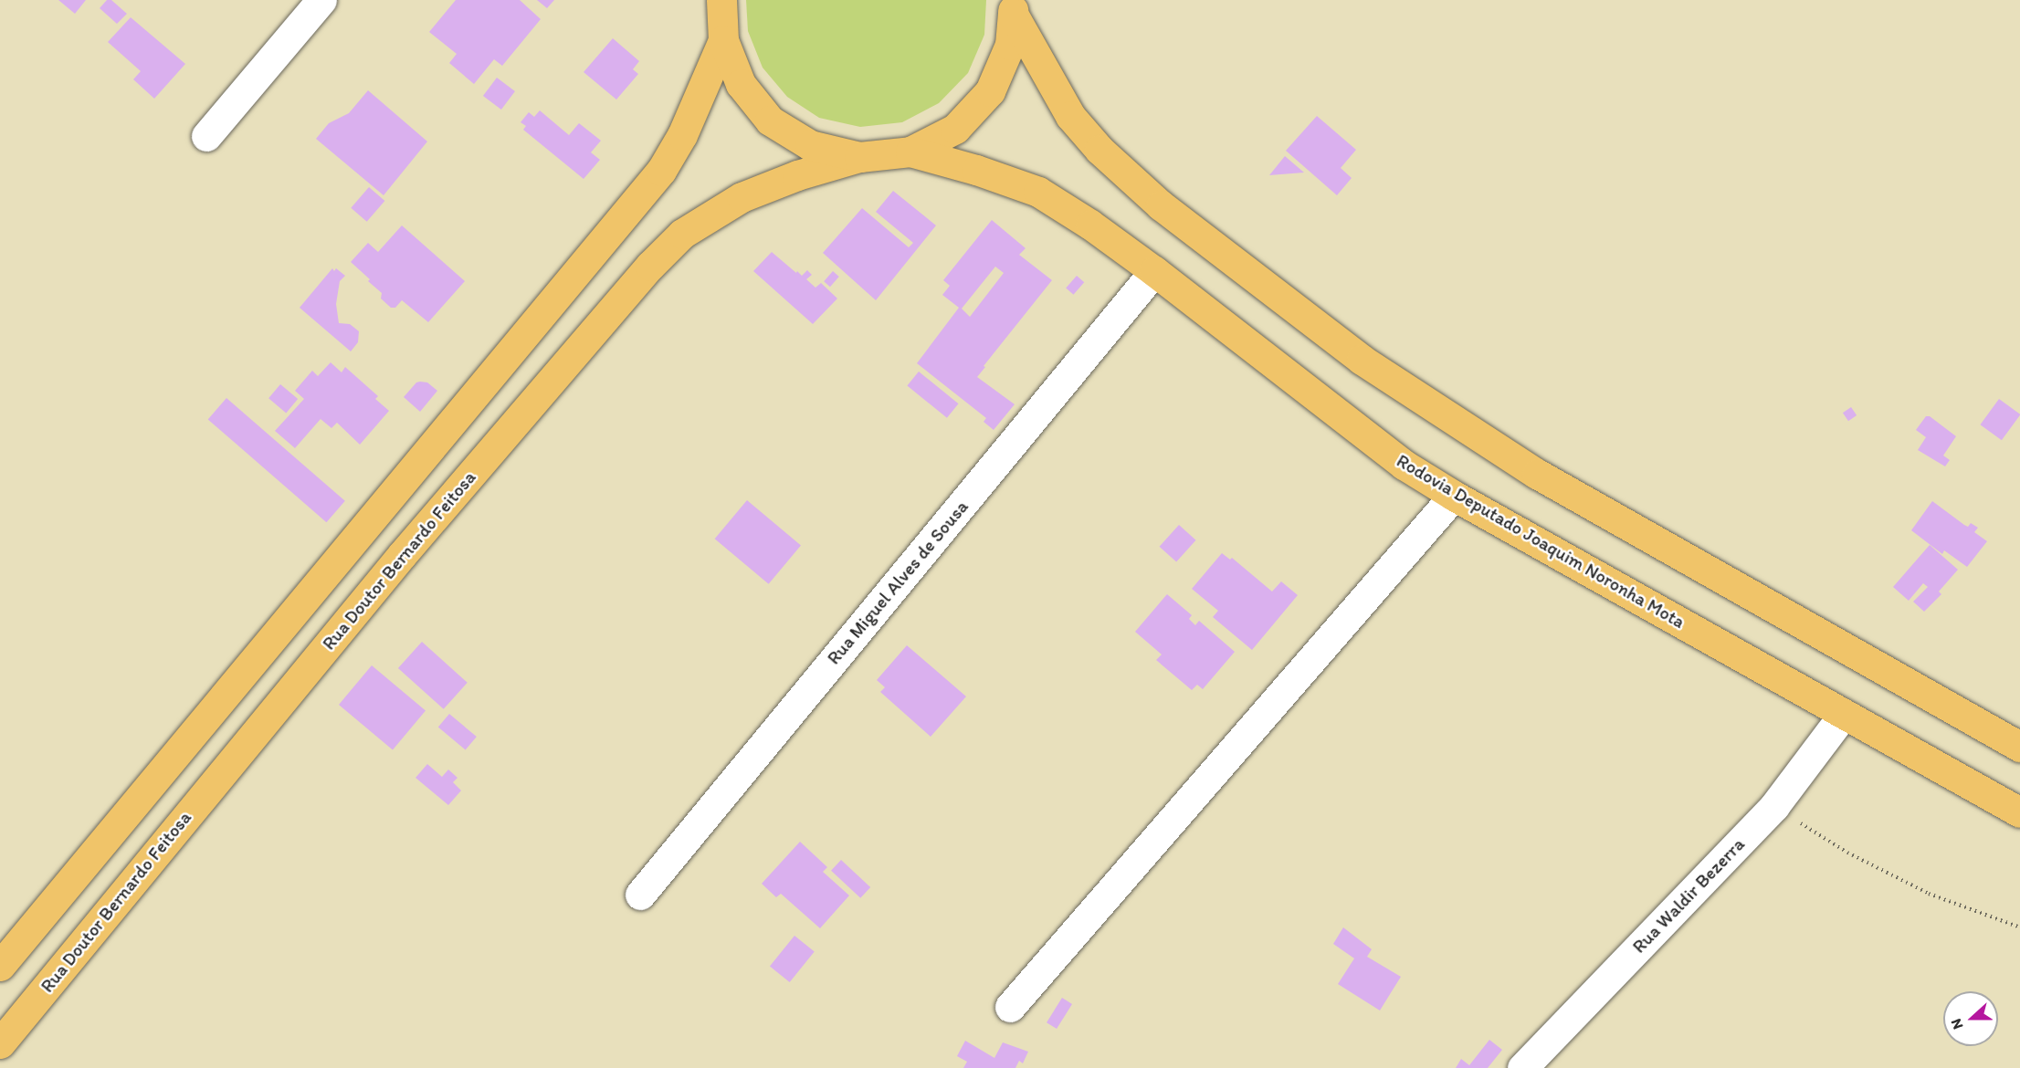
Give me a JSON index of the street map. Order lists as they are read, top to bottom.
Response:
{
  "streets": {
    "main road": ["Rodovia Deputado Joaquim Noronha Mota", "Rua Doutor Bernardo Feitosa"],
    "street": ["Rua Miguel Alves de Sousa", "Rua Waldir Bezerra"]
  },
  "crossings": [
    ["Rodovia Deputado Joaquim Noronha Mota", "Rua Miguel Alves de Sousa"],
    ["Rodovia Deputado Joaquim Noronha Mota", "Rua Waldir Bezerra"]
  ],
  "north": "left"
}
